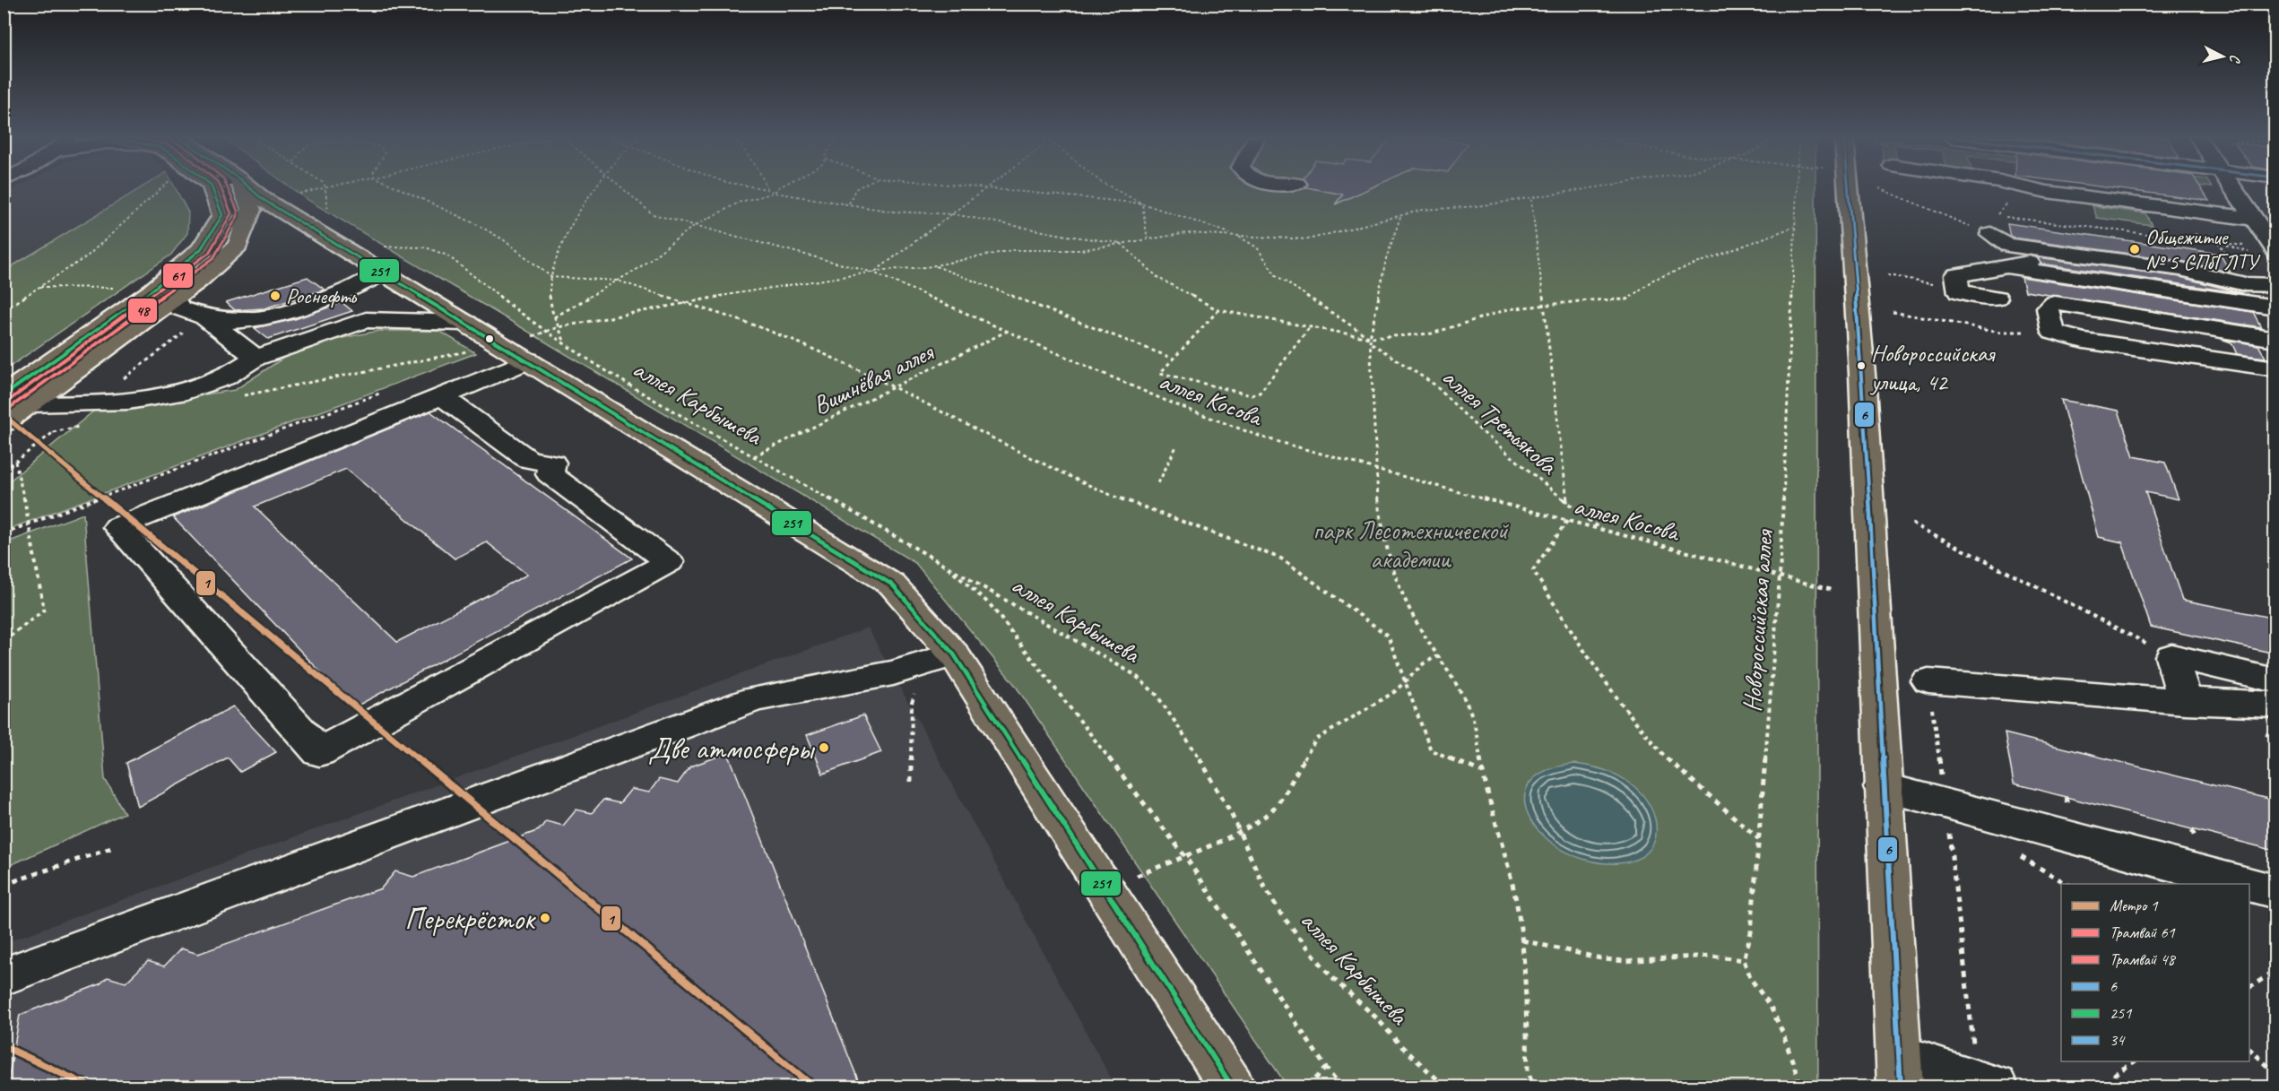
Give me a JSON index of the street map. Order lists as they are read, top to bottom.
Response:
{
  "streets": {
    "path": [
      "Вишнёвая аллея",
      "аллея Косова",
      "аллея Карбышева",
      "аллея Третьякова",
      "Новороссийская аллея"
    ]
  },
  "crossings": [
    ["Вишнёвая аллея", "аллея Косова"],
    ["Вишнёвая аллея", "аллея Карбышева"],
    ["аллея Косова", "аллея Третьякова"],
    ["аллея Косова", "Новороссийская аллея"]
  ],
  "parks": ["парк Лесотехнической академии"],
  "places": [
    "Общежитие № 5 СПбГЛТУ",
    "Роснефть",
    "Новороссийская улица, 42",
    "Две атмосферы",
    "Перекрёсток"
  ],
  "lines": [
    "tram line 61",
    "tram line 48",
    "transit line 6",
    "transit line 251",
    "metro line 1"
  ],
  "legend": [
    "Метро 1",
    "Трамвай 61",
    "Трамвай 48",
    "6",
    "251",
    "34"
  ],
  "north": "right"
}
